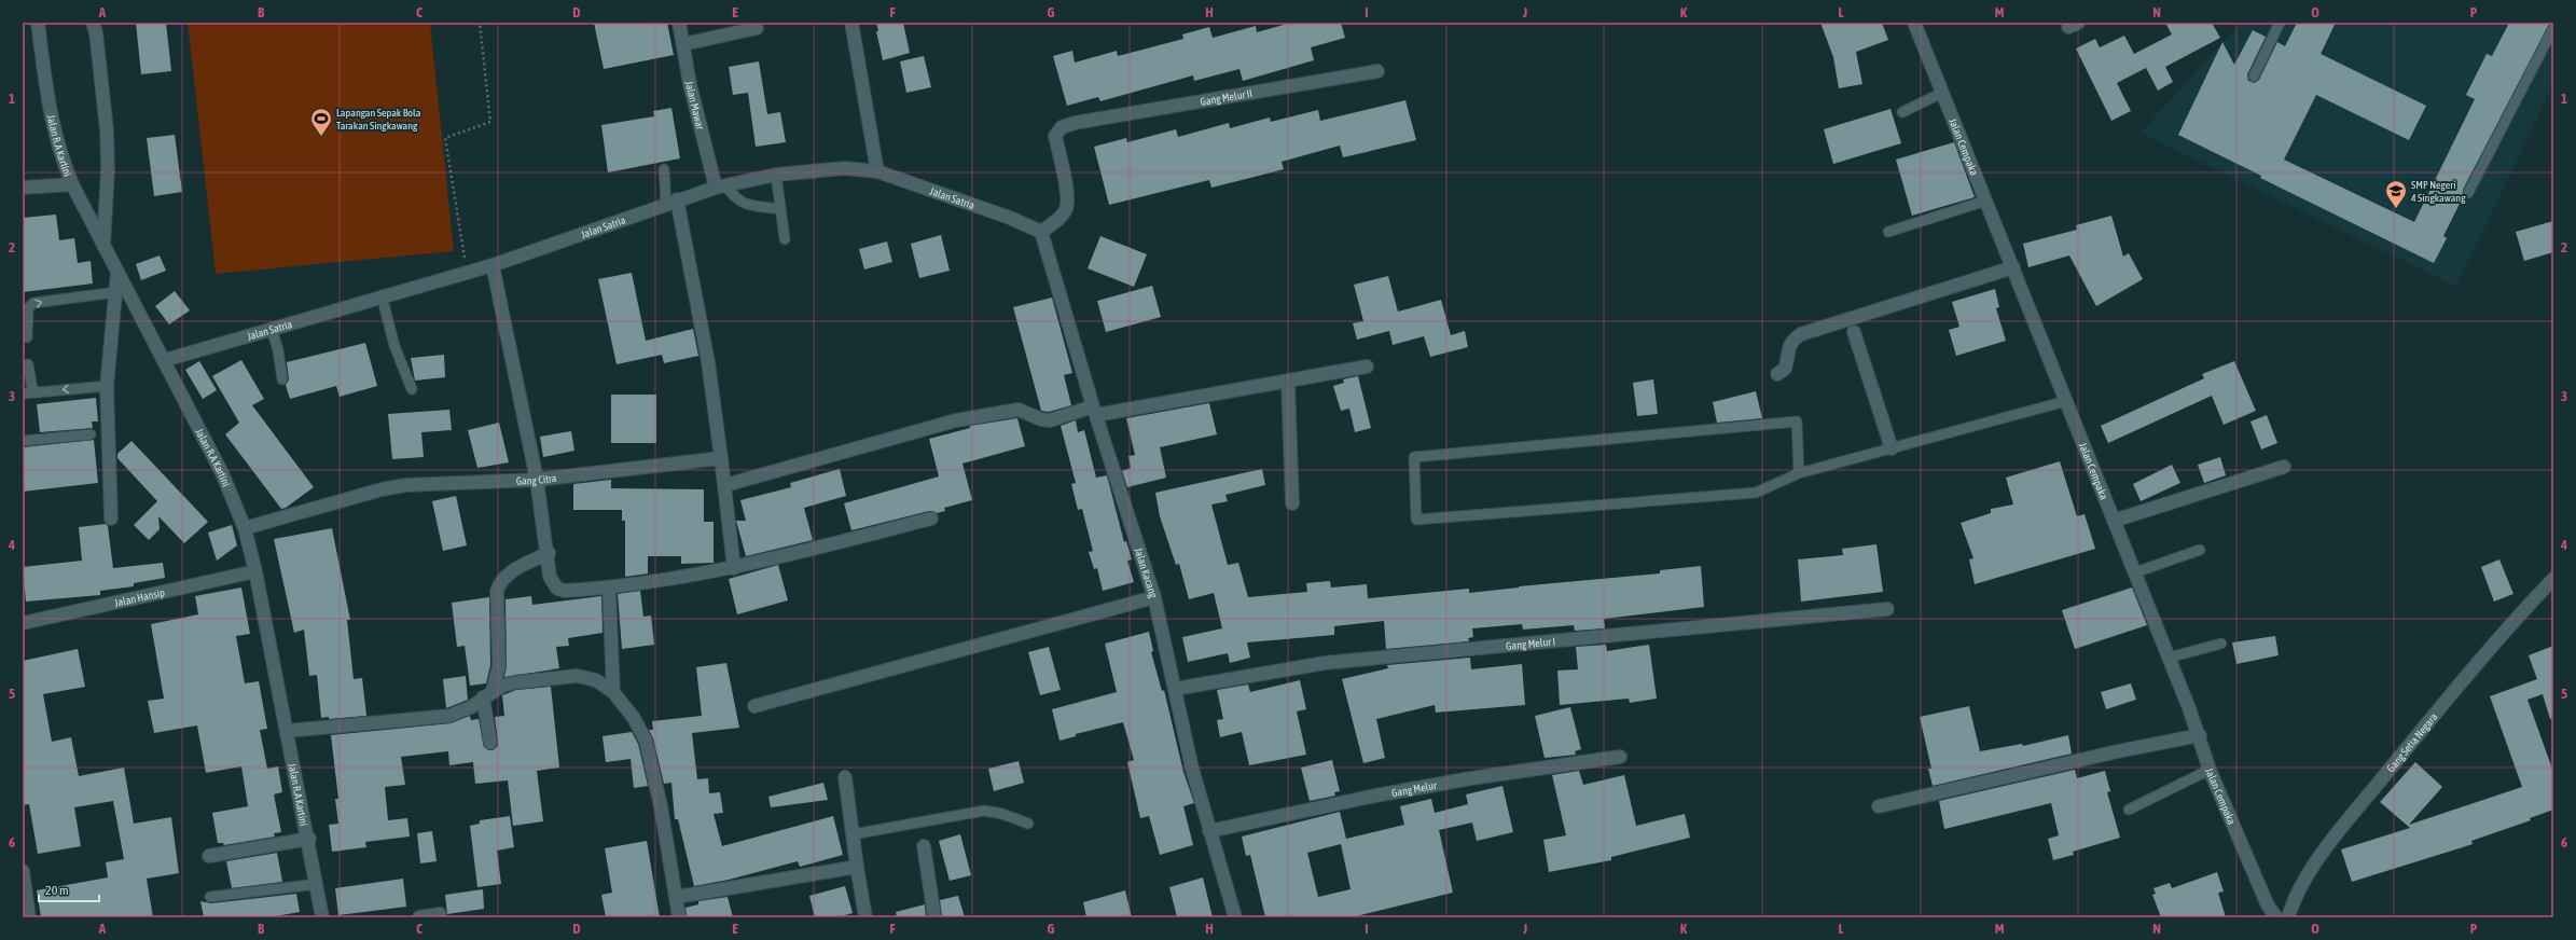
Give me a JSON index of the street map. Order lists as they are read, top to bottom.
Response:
{
  "streets": {
    "street": [
      "Gang Melur II",
      "Jalan Mawar",
      "Jalan R.A Kartini",
      "Jalan Cempaka",
      "Jalan Satria",
      "Gang Citra",
      "Jalan Kacang",
      "Jalan Hansip",
      "Gang Melur I",
      "Gang Setia Negara",
      "Gang Melur"
    ]
  },
  "crossings": [
    ["Gang Melur II", "Jalan Satria"],
    ["Gang Melur II", "Jalan Kacang"],
    ["Jalan Mawar", "Jalan Satria"],
    ["Jalan R.A Kartini", "Jalan Satria"],
    ["Jalan R.A Kartini", "Gang Citra"],
    ["Jalan R.A Kartini", "Jalan Hansip"],
    ["Jalan Satria", "Jalan Kacang"],
    ["Jalan Kacang", "Gang Melur I"],
    ["Jalan Kacang", "Gang Melur"]
  ],
  "places": {
    "sports": ["Lapangan Sepak Bola Tarakan Singkawang"],
    "school or university": ["SMP Negeri 4 Singkawang"]
  },
  "scale_bar": "20 m",
  "grid": {
    "columns": [
      "A",
      "B",
      "C",
      "D",
      "E",
      "F",
      "G",
      "H",
      "I",
      "J",
      "K",
      "L",
      "M",
      "N",
      "O",
      "P"
    ],
    "rows": [
      "1",
      "2",
      "3",
      "4",
      "5",
      "6"
    ]
  }
}
